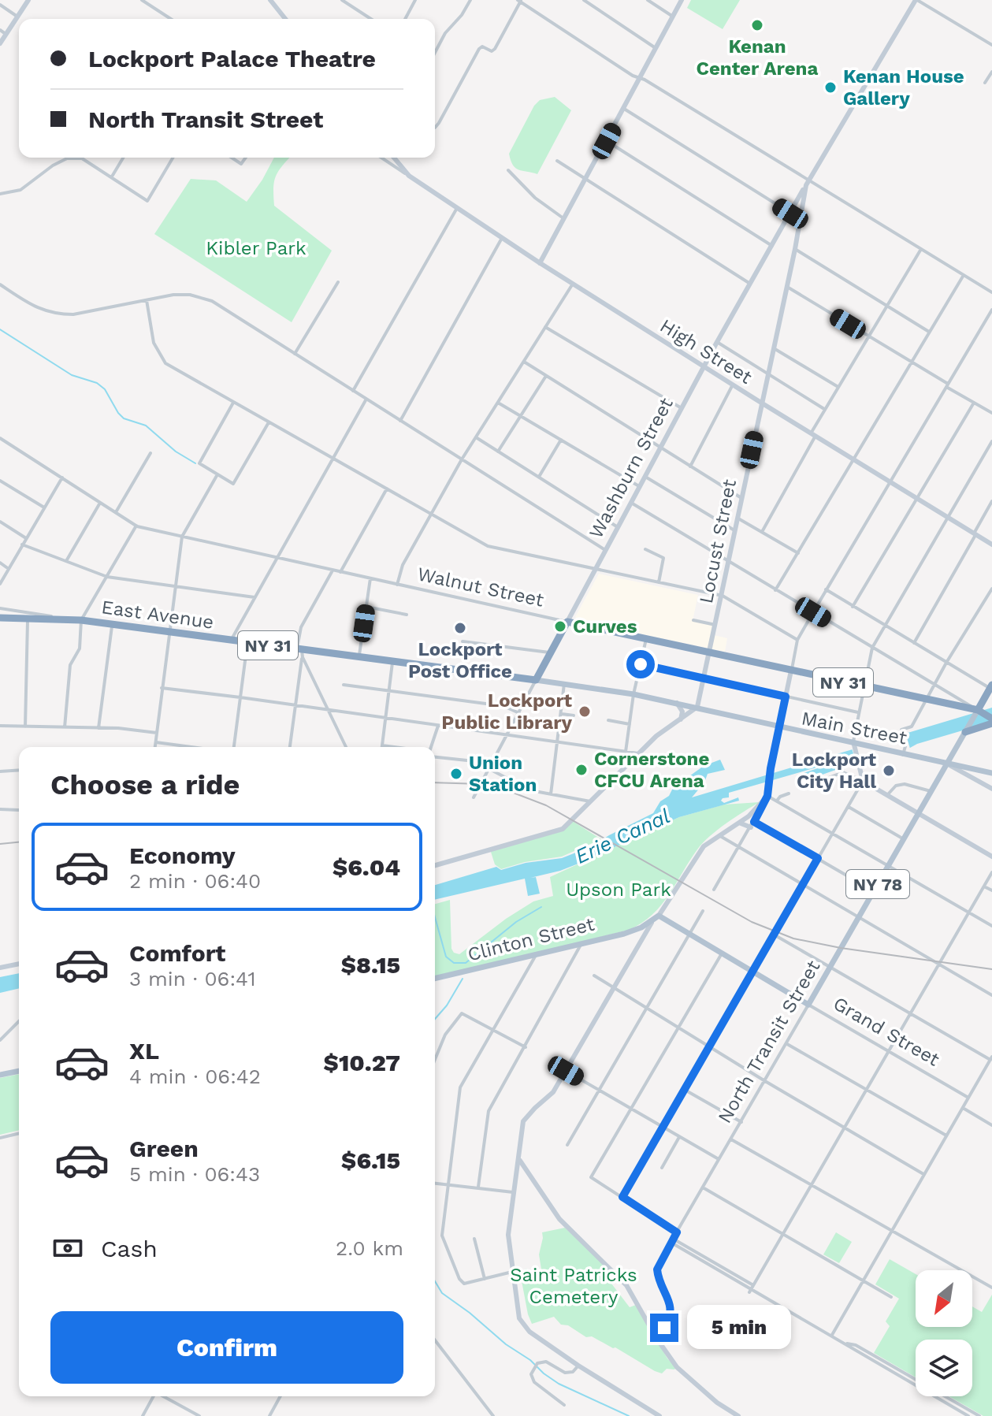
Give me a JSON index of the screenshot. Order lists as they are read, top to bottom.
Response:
{
  "streets": {
    "highway": [
      "Washburn Street",
      "Walnut Street",
      "East Avenue",
      "NY 31",
      "NY 78"
    ],
    "main road": [
      "Main Street",
      "Clinton Street",
      "Grand Street",
      "North Transit Street"
    ],
    "street": ["High Street", "Locust Street"]
  },
  "crossings": [
    ["High Street", "Washburn Street"],
    ["High Street", "Locust Street"],
    ["Washburn Street", "Locust Street"],
    ["Washburn Street", "Walnut Street"],
    ["Washburn Street", "East Avenue"],
    ["Washburn Street", "Main Street"],
    ["Locust Street", "Walnut Street"],
    ["Locust Street", "Main Street"],
    ["Walnut Street", "NY 31"],
    ["Walnut Street", "NY 78"],
    ["East Avenue", "Main Street"],
    ["NY 31", "NY 78"],
    ["Main Street", "NY 78"],
    ["Main Street", "North Transit Street"],
    ["NY 78", "North Transit Street"],
    ["Clinton Street", "Grand Street"],
    ["Grand Street", "North Transit Street"]
  ],
  "water": ["Erie Canal"],
  "parks": ["Kibler Park", "Upson Park", "Saint Patricks Cemetery"],
  "places": [
    "Kenan Center Arena",
    "Kenan House Gallery",
    "Curves",
    "Lockport Post Office",
    "Lockport Public Library",
    "Cornerstone CFCU Arena",
    "Lockport City Hall",
    "Union Station"
  ],
  "north": "bottom left",
  "page": {
    "banner": ["Lockport Palace Theatre", "North Transit Street"],
    "heading": "Choose a ride",
    "list": [
      {
        "name": "Economy",
        "note": "2 min · 06:40",
        "value": "$6.04"
      },
      {
        "name": "Comfort",
        "note": "3 min · 06:41",
        "value": "$8.15"
      },
      {
        "name": "XL",
        "note": "4 min · 06:42",
        "value": "$10.27"
      },
      {
        "name": "Green",
        "note": "5 min · 06:43",
        "value": "$6.15"
      }
    ],
    "pay": ["Cash", "2.0 km"],
    "buttons": "Confirm",
    "bubble": "5 min"
  }
}
